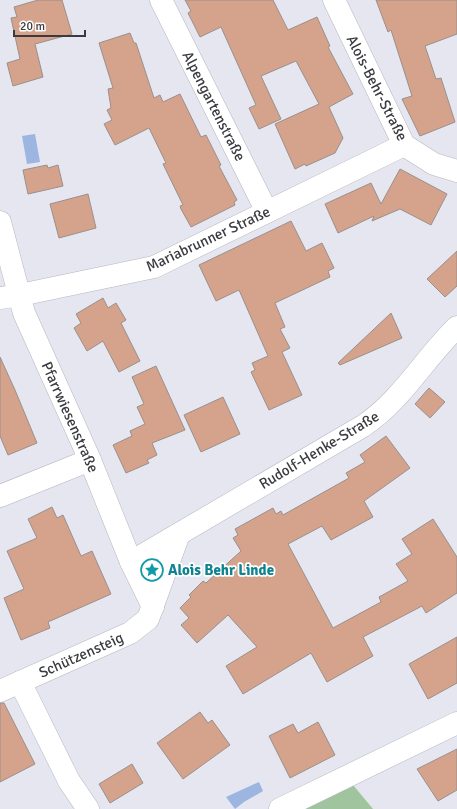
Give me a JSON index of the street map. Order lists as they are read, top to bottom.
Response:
{
  "streets": {
    "street": [
      "Alois-Behr-Straße",
      "Alpengartenstraße",
      "Mariabrunner Straße",
      "Pfarrwiesenstraße",
      "Rudolf-Henke-Straße",
      "Schützensteig"
    ]
  },
  "crossings": [
    ["Alois-Behr-Straße", "Mariabrunner Straße"],
    ["Alpengartenstraße", "Mariabrunner Straße"],
    ["Mariabrunner Straße", "Pfarrwiesenstraße"],
    ["Pfarrwiesenstraße", "Rudolf-Henke-Straße"],
    ["Pfarrwiesenstraße", "Schützensteig"]
  ],
  "places": {
    "place": ["Alois Behr Linde"]
  },
  "scale_bar": "20 m"
}
